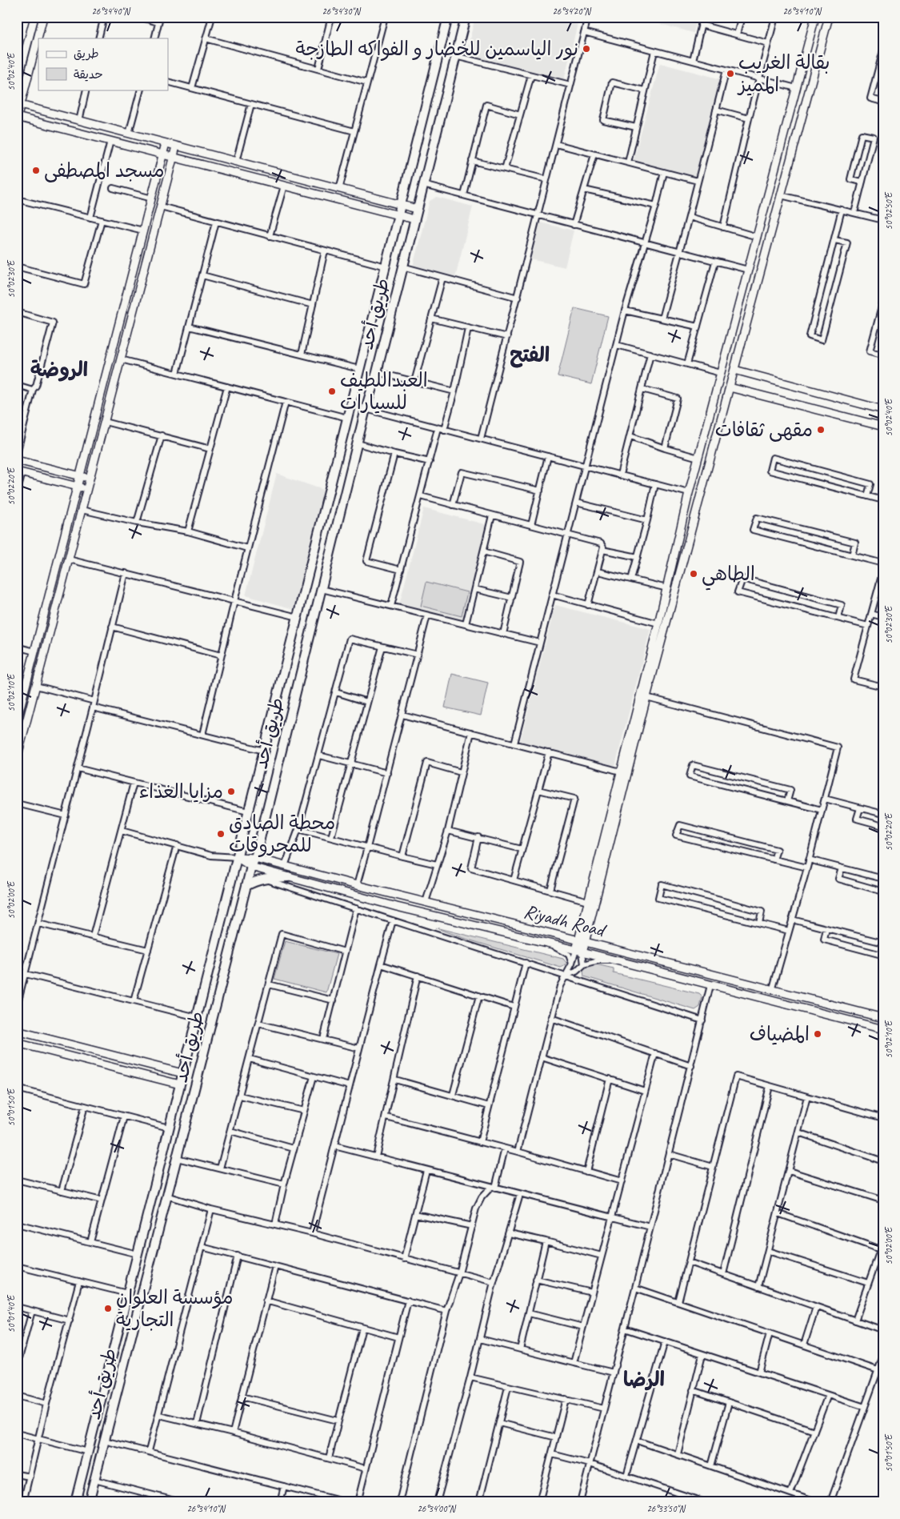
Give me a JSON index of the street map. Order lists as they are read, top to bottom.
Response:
{
  "streets": {
    "main road": ["طريق أحد"],
    "street": ["Riyadh Road"]
  },
  "crossings": [
    ["طريق أحد", "Riyadh Road"]
  ],
  "districts": ["الفتح", "الروضة", "الرضا"],
  "places": [
    "نور الياسمين للخضار و الفواكه الطازجة",
    "بقالة الغريب المميز",
    "مسجد المصطفى",
    "العبداللطيف للسيارات",
    "مقهى ثقافات",
    "الطاهي",
    "مزايا الغذاء",
    "محطة الصادق للمحروقات",
    "المضياف",
    "مؤسسة العلوان التجارية"
  ],
  "legend": ["طريق", "حديقة"],
  "coordinates": [
    "26°34'40\"N",
    "26°34'30\"N",
    "26°34'20\"N",
    "26°34'10\"N",
    "50°02'40\"E",
    "50°02'50\"E",
    "50°02'30\"E",
    "50°02'20\"E",
    "50°02'10\"E",
    "50°02'00\"E",
    "50°01'50\"E",
    "50°01'40\"E",
    "26°34'00\"N",
    "26°33'50\"N"
  ]
}
